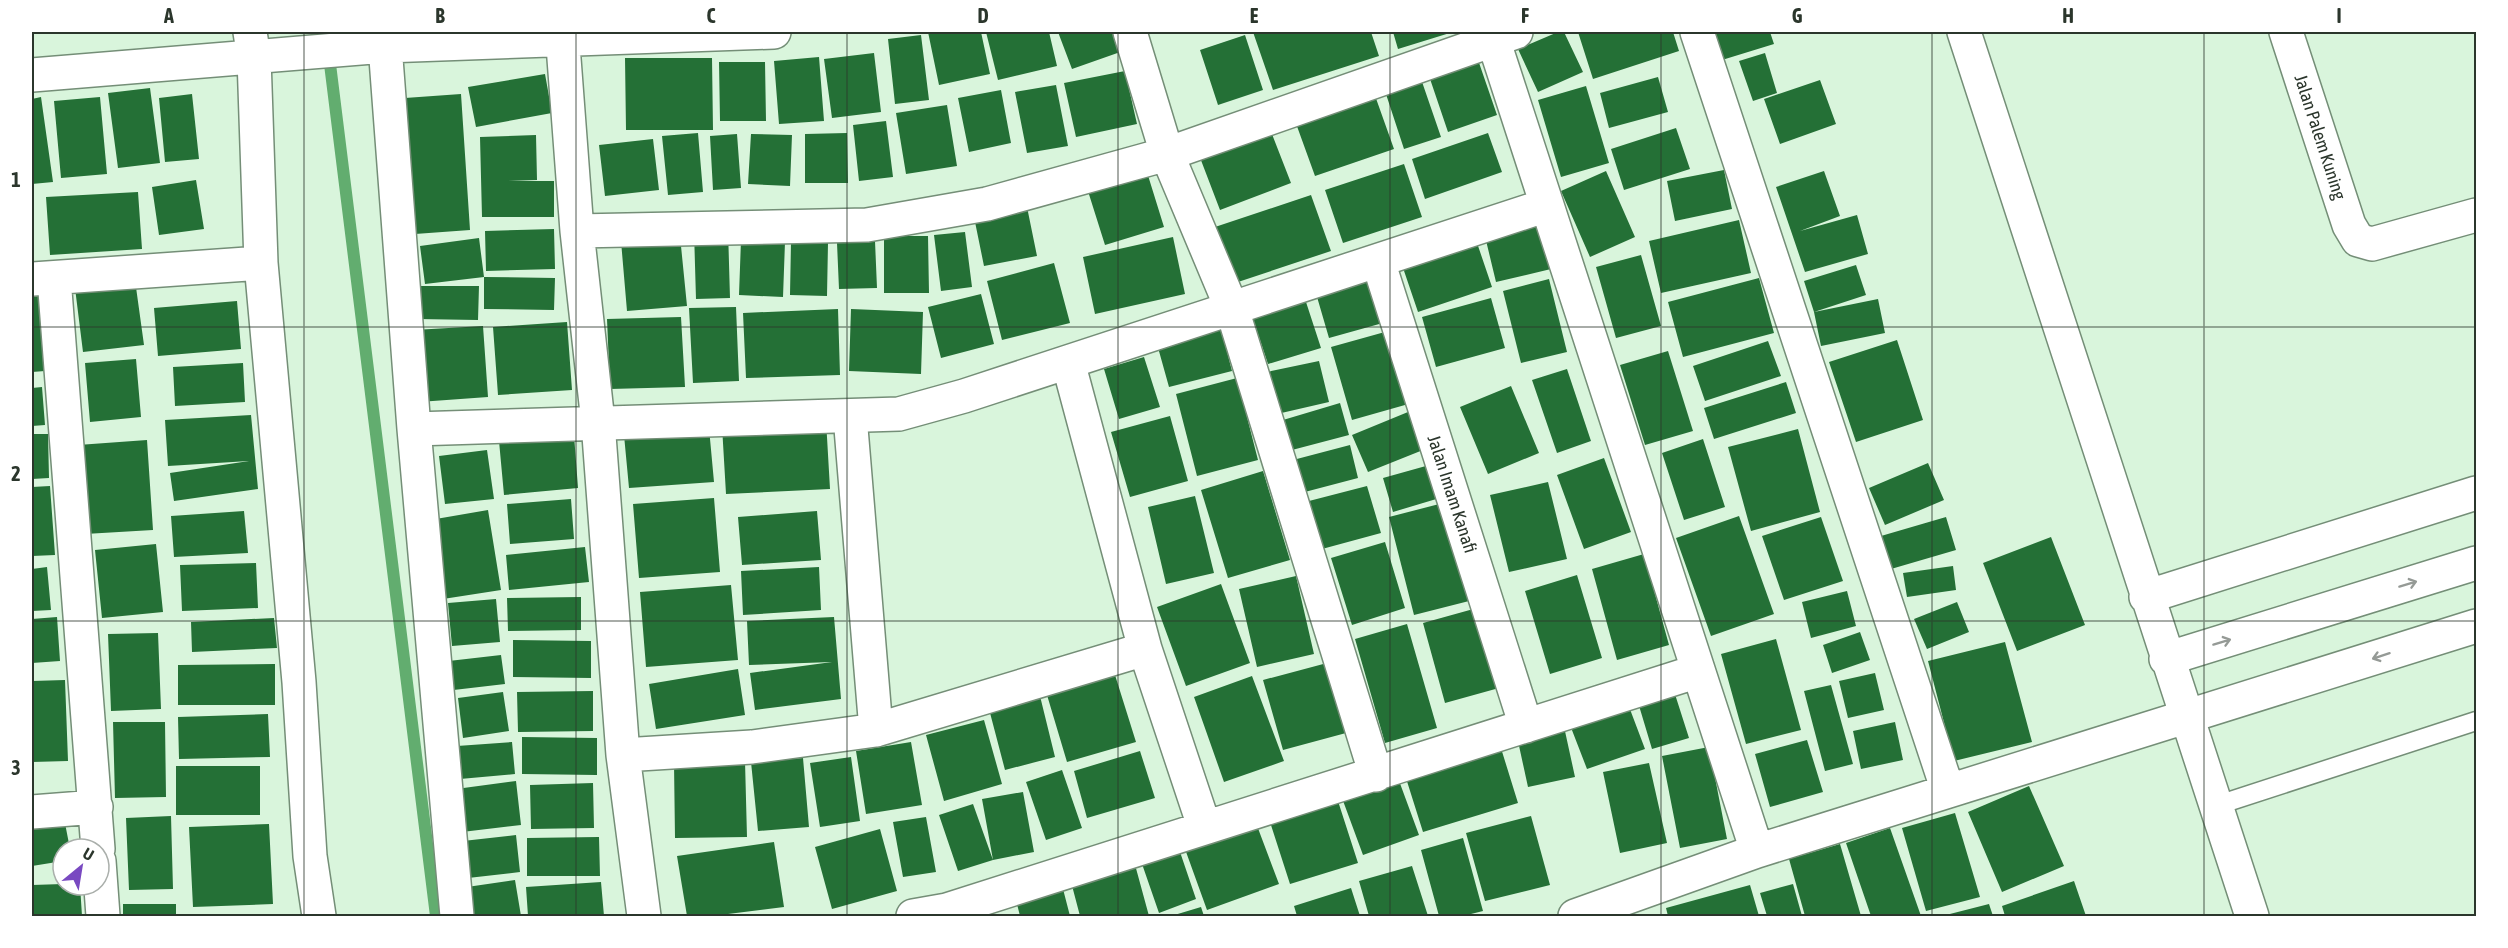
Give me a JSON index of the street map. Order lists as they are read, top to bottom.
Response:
{
  "streets": {
    "street": ["Jalan Palem Kuning", "Jalan Imam Kanafi"]
  },
  "north": "top right",
  "grid": {
    "columns": [
      "A",
      "B",
      "C",
      "D",
      "E",
      "F",
      "G",
      "H",
      "I"
    ],
    "rows": ["1", "2", "3"]
  }
}
